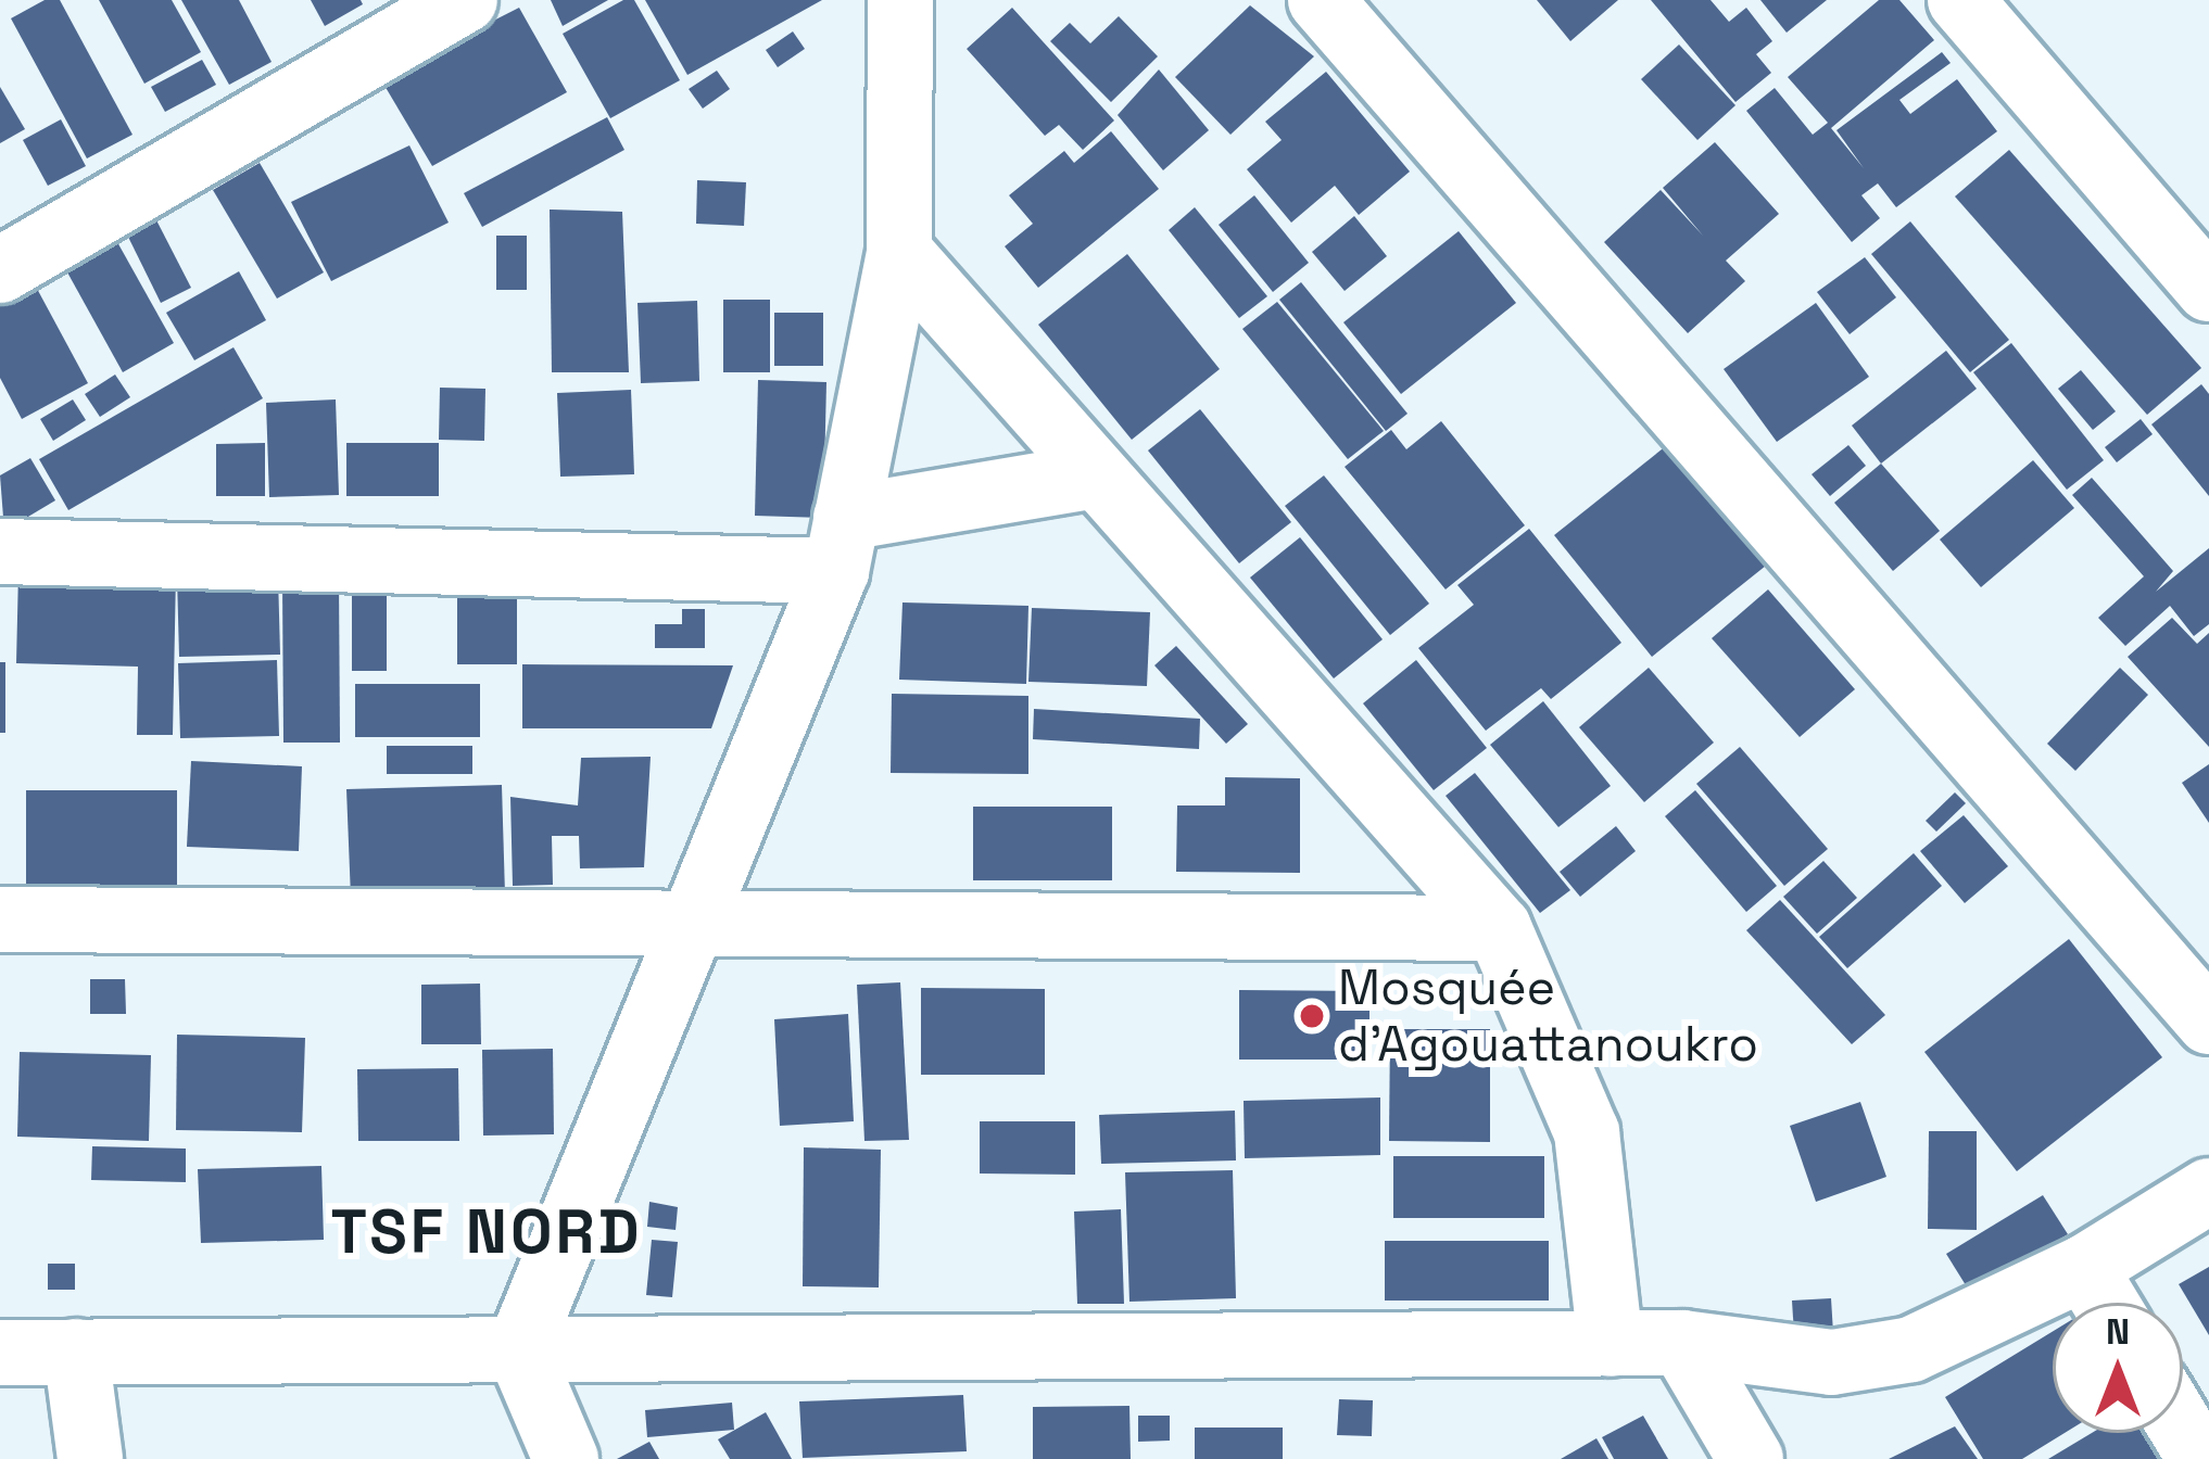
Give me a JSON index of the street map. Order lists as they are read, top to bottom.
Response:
{
  "districts": ["TSF NORD"],
  "places": ["Mosquée d'Agouattanoukro"],
  "north": "top"
}
